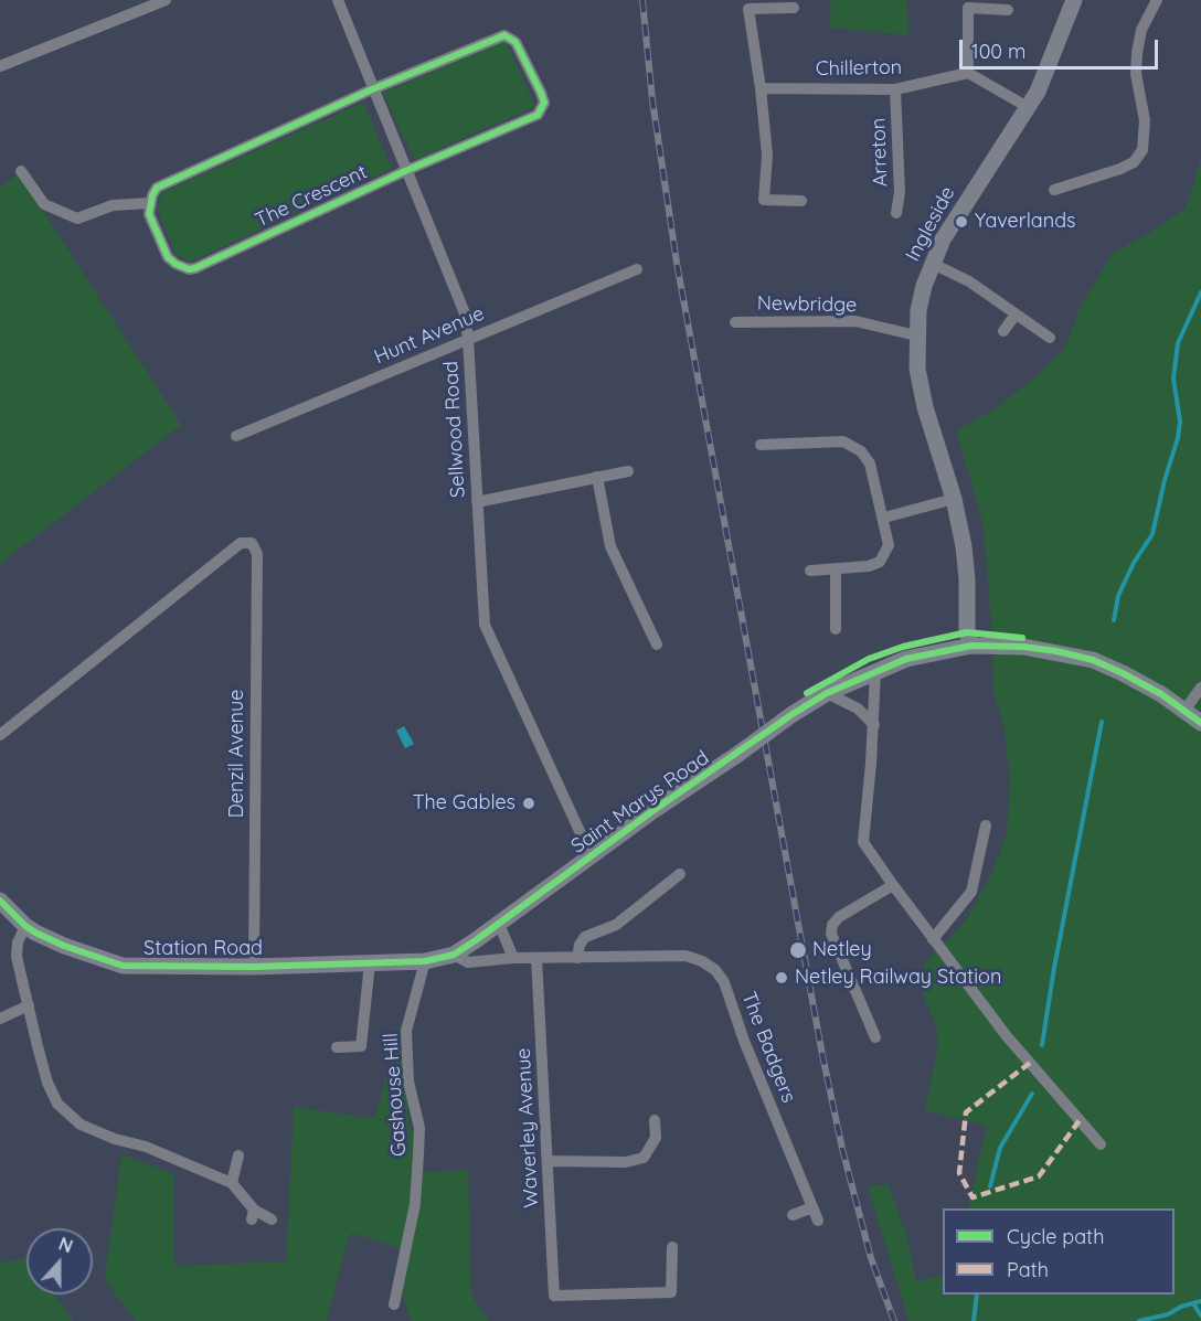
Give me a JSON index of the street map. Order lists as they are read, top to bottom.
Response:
{
  "streets": {
    "street": [
      "Chillerton",
      "Arreton",
      "The Crescent",
      "Ingleside",
      "Newbridge",
      "Hunt Avenue",
      "Sellwood Road",
      "Denzil Avenue",
      "Saint Marys Road",
      "Station Road",
      "The Badgers",
      "Gashouse Hill",
      "Waverley Avenue"
    ]
  },
  "crossings": [
    ["Chillerton", "Arreton"],
    ["The Crescent", "Sellwood Road"],
    ["Ingleside", "Newbridge"],
    ["Ingleside", "Saint Marys Road"],
    ["Hunt Avenue", "Sellwood Road"],
    ["Sellwood Road", "Saint Marys Road"],
    ["Denzil Avenue", "Station Road"],
    ["Saint Marys Road", "Station Road"],
    ["Saint Marys Road", "Gashouse Hill"],
    ["Station Road", "Gashouse Hill"]
  ],
  "places": [
    "Yaverlands",
    "The Gables",
    "Netley",
    "Netley Railway Station"
  ],
  "legend": ["Cycle path", "Path"],
  "scale_bar": "100 m",
  "north": "top"
}
